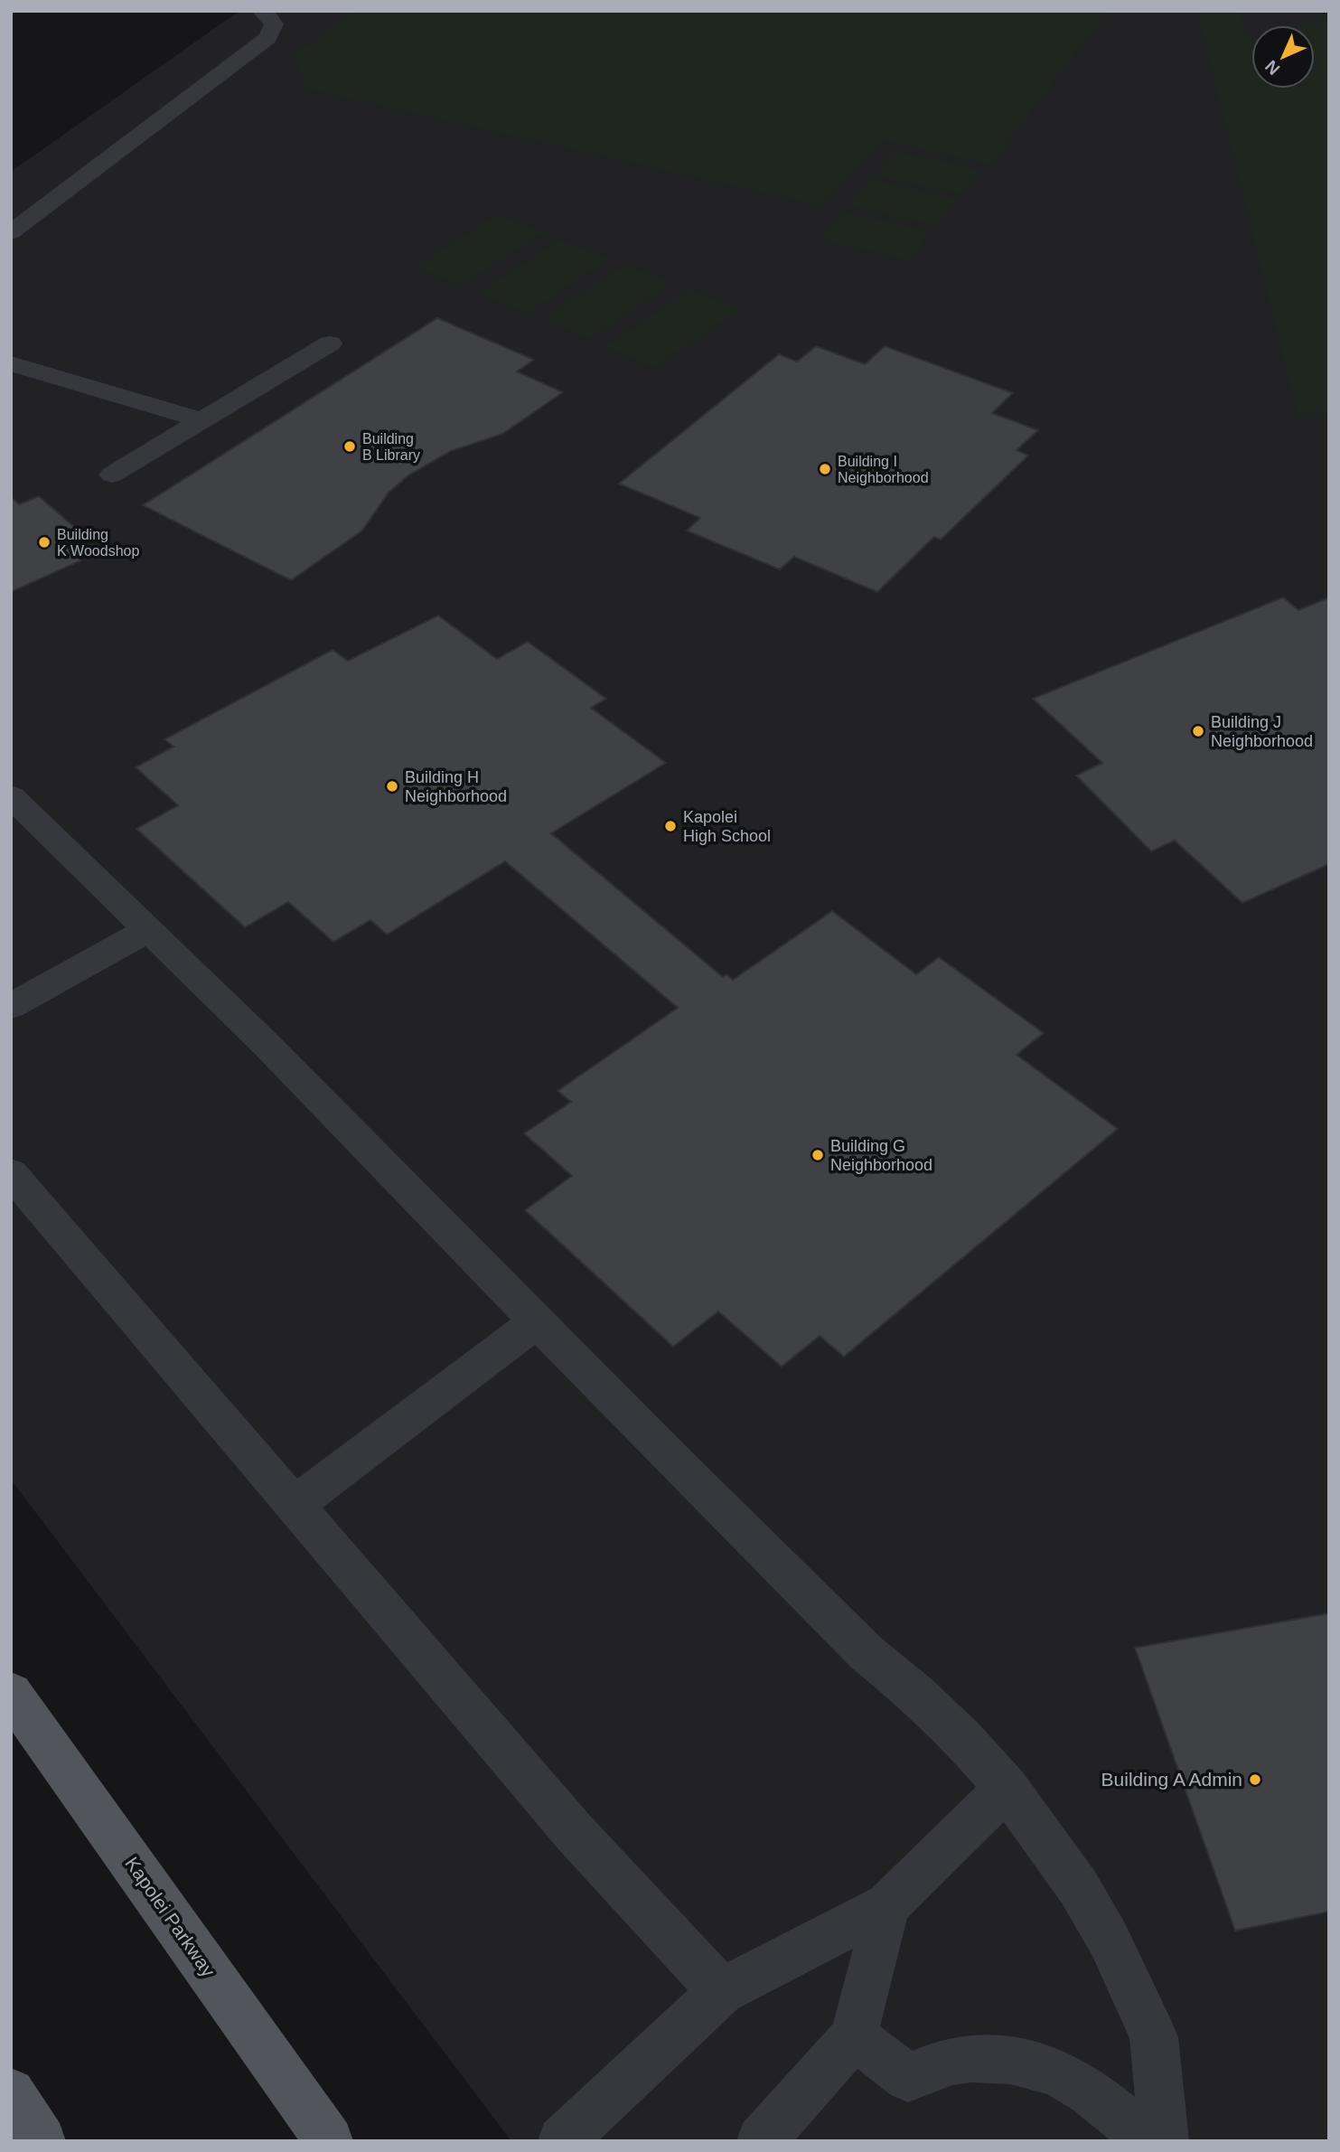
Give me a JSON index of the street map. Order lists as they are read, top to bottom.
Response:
{
  "streets": {
    "main road": ["Kapolei Parkway"]
  },
  "places": [
    "Building B Library",
    "Building I Neighborhood",
    "Building K Woodshop",
    "Building J Neighborhood",
    "Building H Neighborhood",
    "Kapolei High School",
    "Building G Neighborhood",
    "Building A Admin"
  ],
  "north": "bottom left"
}
